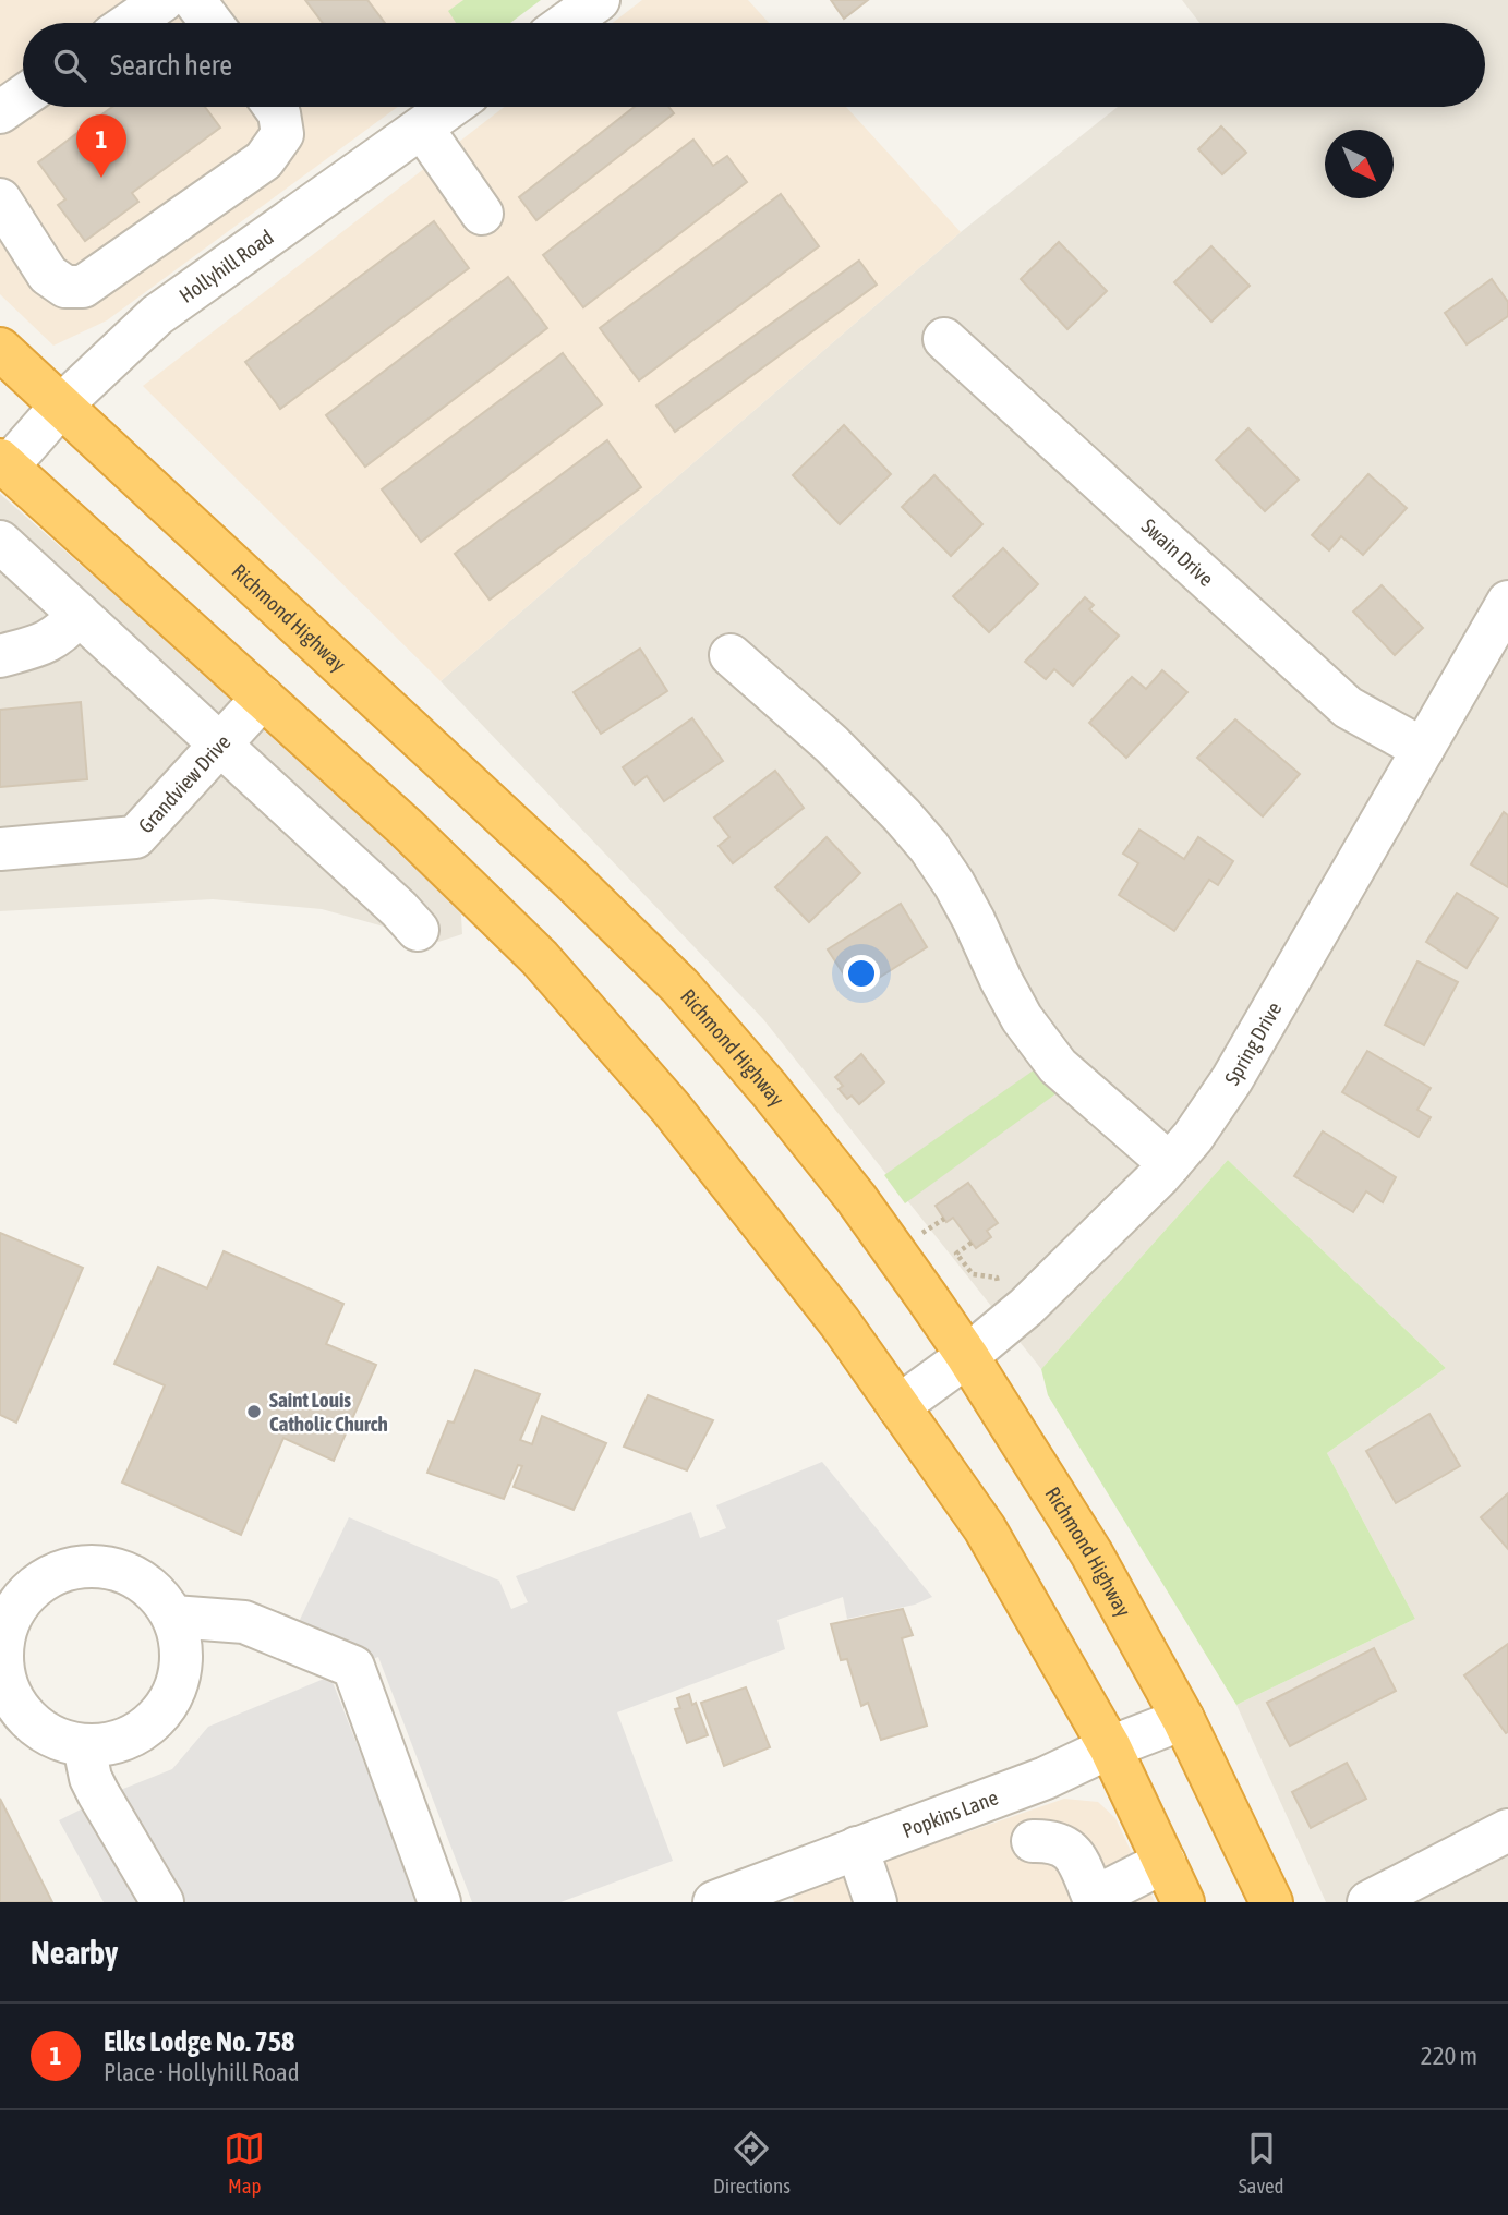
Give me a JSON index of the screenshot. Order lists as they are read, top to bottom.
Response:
{
  "streets": {
    "highway": ["Richmond Highway"],
    "street": [
      "Hollyhill Road",
      "Swain Drive",
      "Grandview Drive",
      "Spring Drive",
      "Popkins Lane"
    ]
  },
  "crossings": [
    ["Hollyhill Road", "Richmond Highway"],
    ["Swain Drive", "Spring Drive"],
    ["Richmond Highway", "Spring Drive"],
    ["Richmond Highway", "Popkins Lane"]
  ],
  "places": ["Saint Louis Catholic Church"],
  "north": "bottom right",
  "page": {
    "search": "Search here",
    "pins": "1",
    "heading": "Nearby",
    "list": [
      {
        "mark": "1",
        "name": "Elks Lodge No. 758",
        "note": "Place · Hollyhill Road",
        "value": "220 m"
      }
    ],
    "nav": ["Map", "Directions", "Saved"]
  }
}
